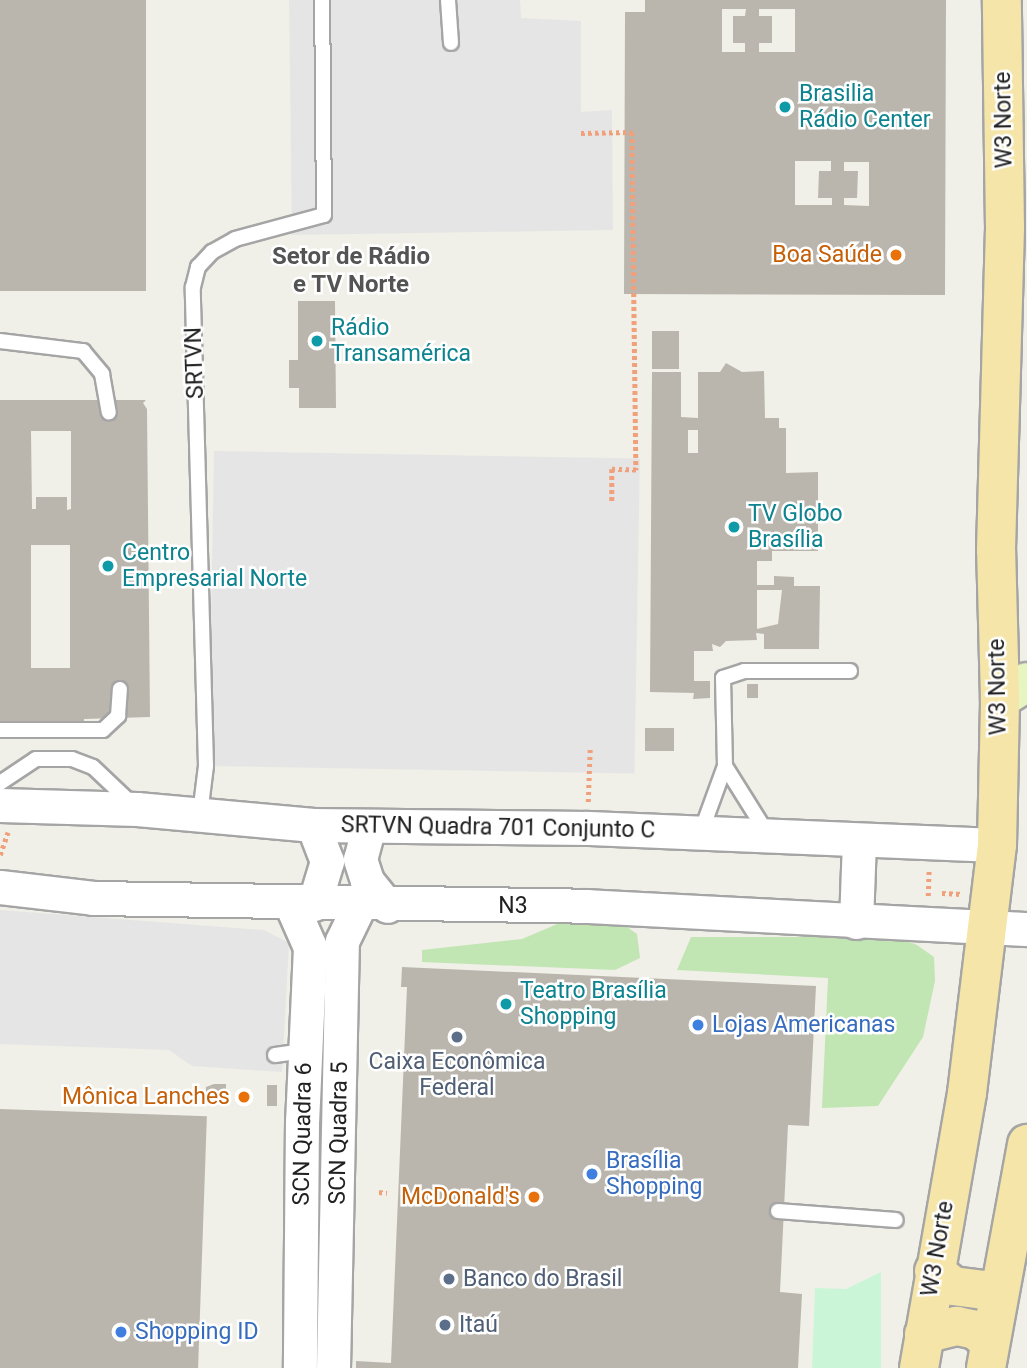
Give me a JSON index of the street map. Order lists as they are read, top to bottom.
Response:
{
  "streets": {
    "main road": ["W3 Norte"],
    "street": [
      "SRTVN Quadra 701 Conjunto C",
      "N3",
      "SCN Quadra 5",
      "SCN Quadra 6"
    ],
    "lane": ["SRTVN"]
  },
  "crossings": [
    ["W3 Norte", "SRTVN Quadra 701 Conjunto C"],
    ["W3 Norte", "N3"],
    ["SRTVN", "SRTVN Quadra 701 Conjunto C"],
    ["N3", "SCN Quadra 5"],
    ["N3", "SCN Quadra 6"]
  ],
  "districts": ["Setor de Rádio e TV Norte"],
  "places": [
    "Brasilia Rádio Center",
    "Boa Saúde",
    "Rádio Transamérica",
    "TV Globo Brasília",
    "Centro Empresarial Norte",
    "Teatro Brasília Shopping",
    "Lojas Americanas",
    "Caixa Econômica Federal",
    "Mônica Lanches",
    "Brasília Shopping",
    "McDonald's",
    "Banco do Brasil",
    "Itaú",
    "Shopping ID"
  ]
}
